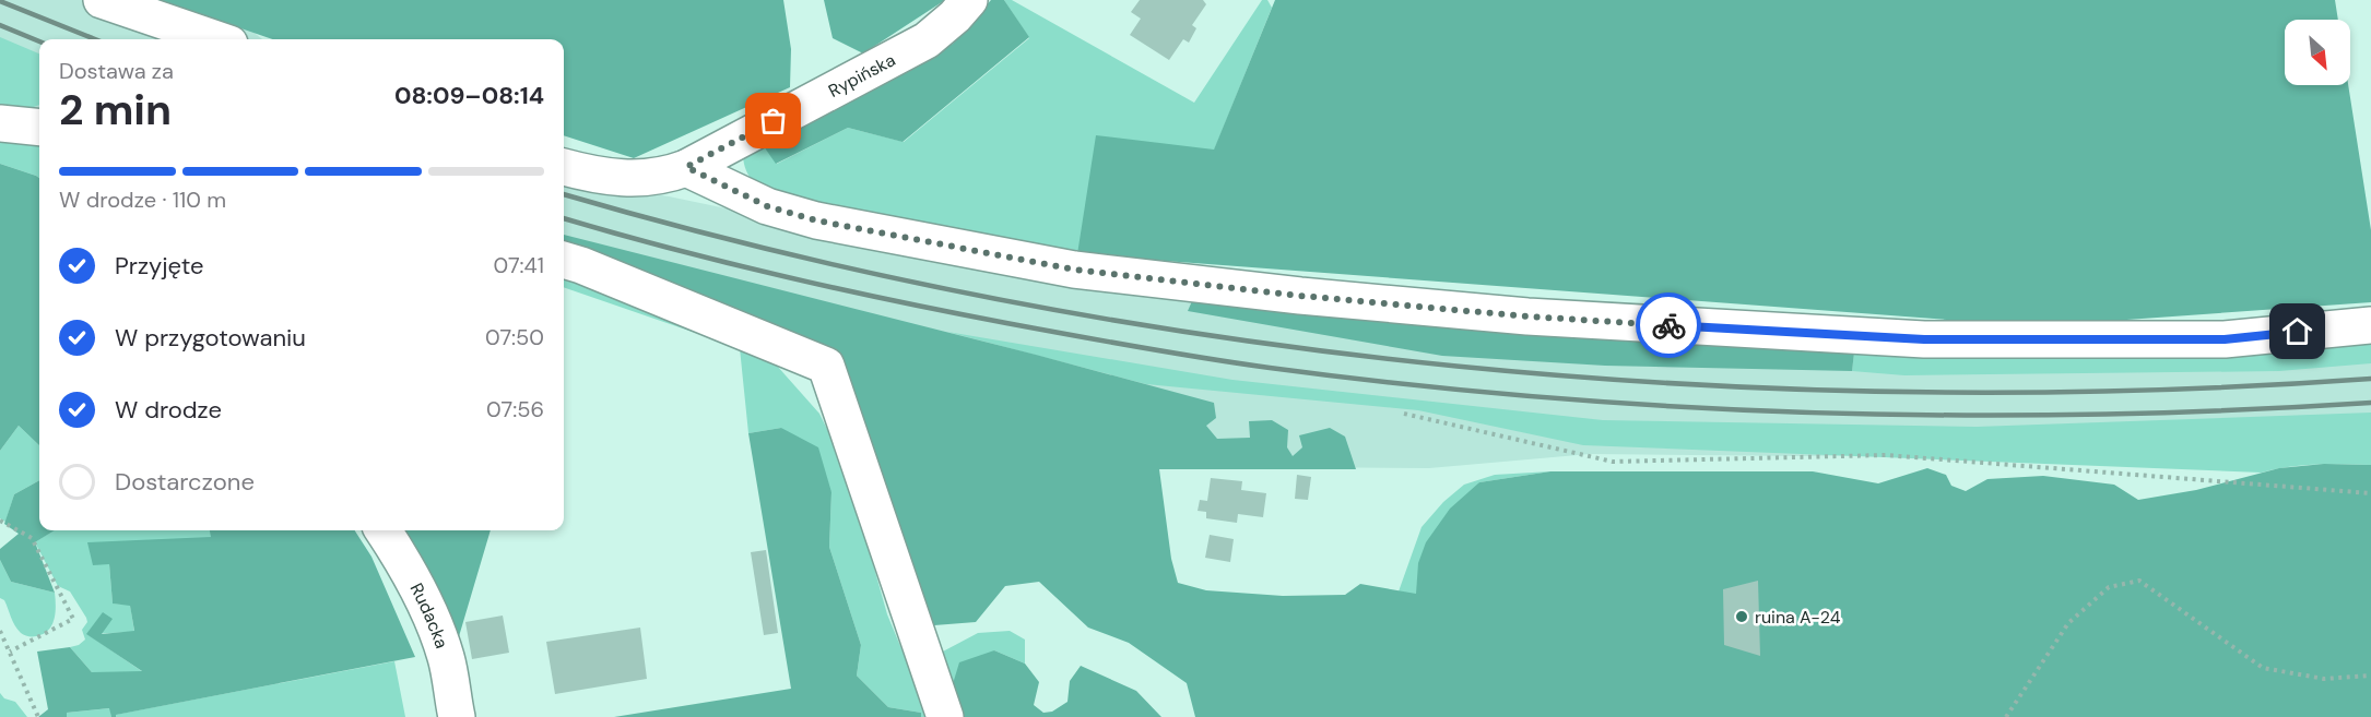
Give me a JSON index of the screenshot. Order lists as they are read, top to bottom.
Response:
{
  "streets": {
    "street": ["Rypińska", "Rudacka"]
  },
  "places": ["ruina A-24"],
  "north": "bottom right",
  "page": {
    "heading": ["2 min", "Dostawa za", "08:09–08:14"],
    "bar": "W drodze · 110 m",
    "list": [
      ["Przyjęte", "07:41"],
      ["W przygotowaniu", "07:50"],
      ["W drodze", "07:56"],
      "Dostarczone"
    ]
  }
}
